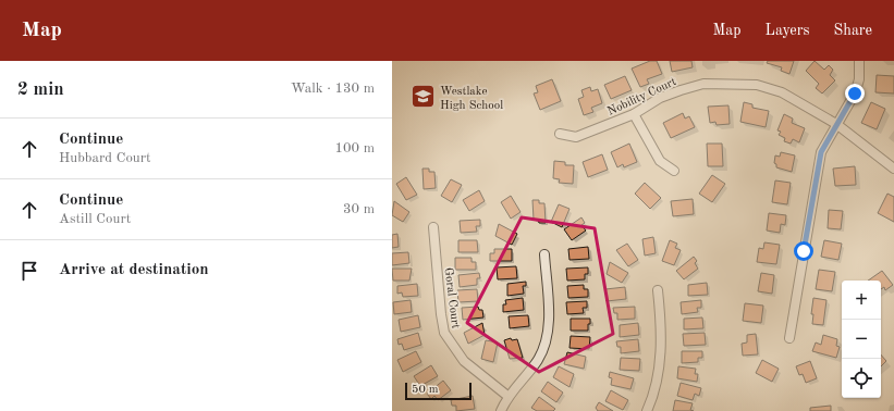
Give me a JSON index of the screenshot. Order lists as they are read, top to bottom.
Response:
{
  "streets": {
    "street": ["Nobility Court", "Goral Court"]
  },
  "places": {
    "school or university": ["Westlake High School"]
  },
  "scale_bar": "50 m",
  "page": {
    "header": "Map",
    "nav": ["Map", "Layers", "Share"],
    "heading": ["2 min", "Walk · 130 m"],
    "list": [
      ["Continue", "Hubbard Court", "100 m"],
      ["Continue", "Astill Court", "30 m"],
      "Arrive at destination"
    ],
    "map_buttons": ["+", "−"],
    "scale": "50 m"
  }
}
